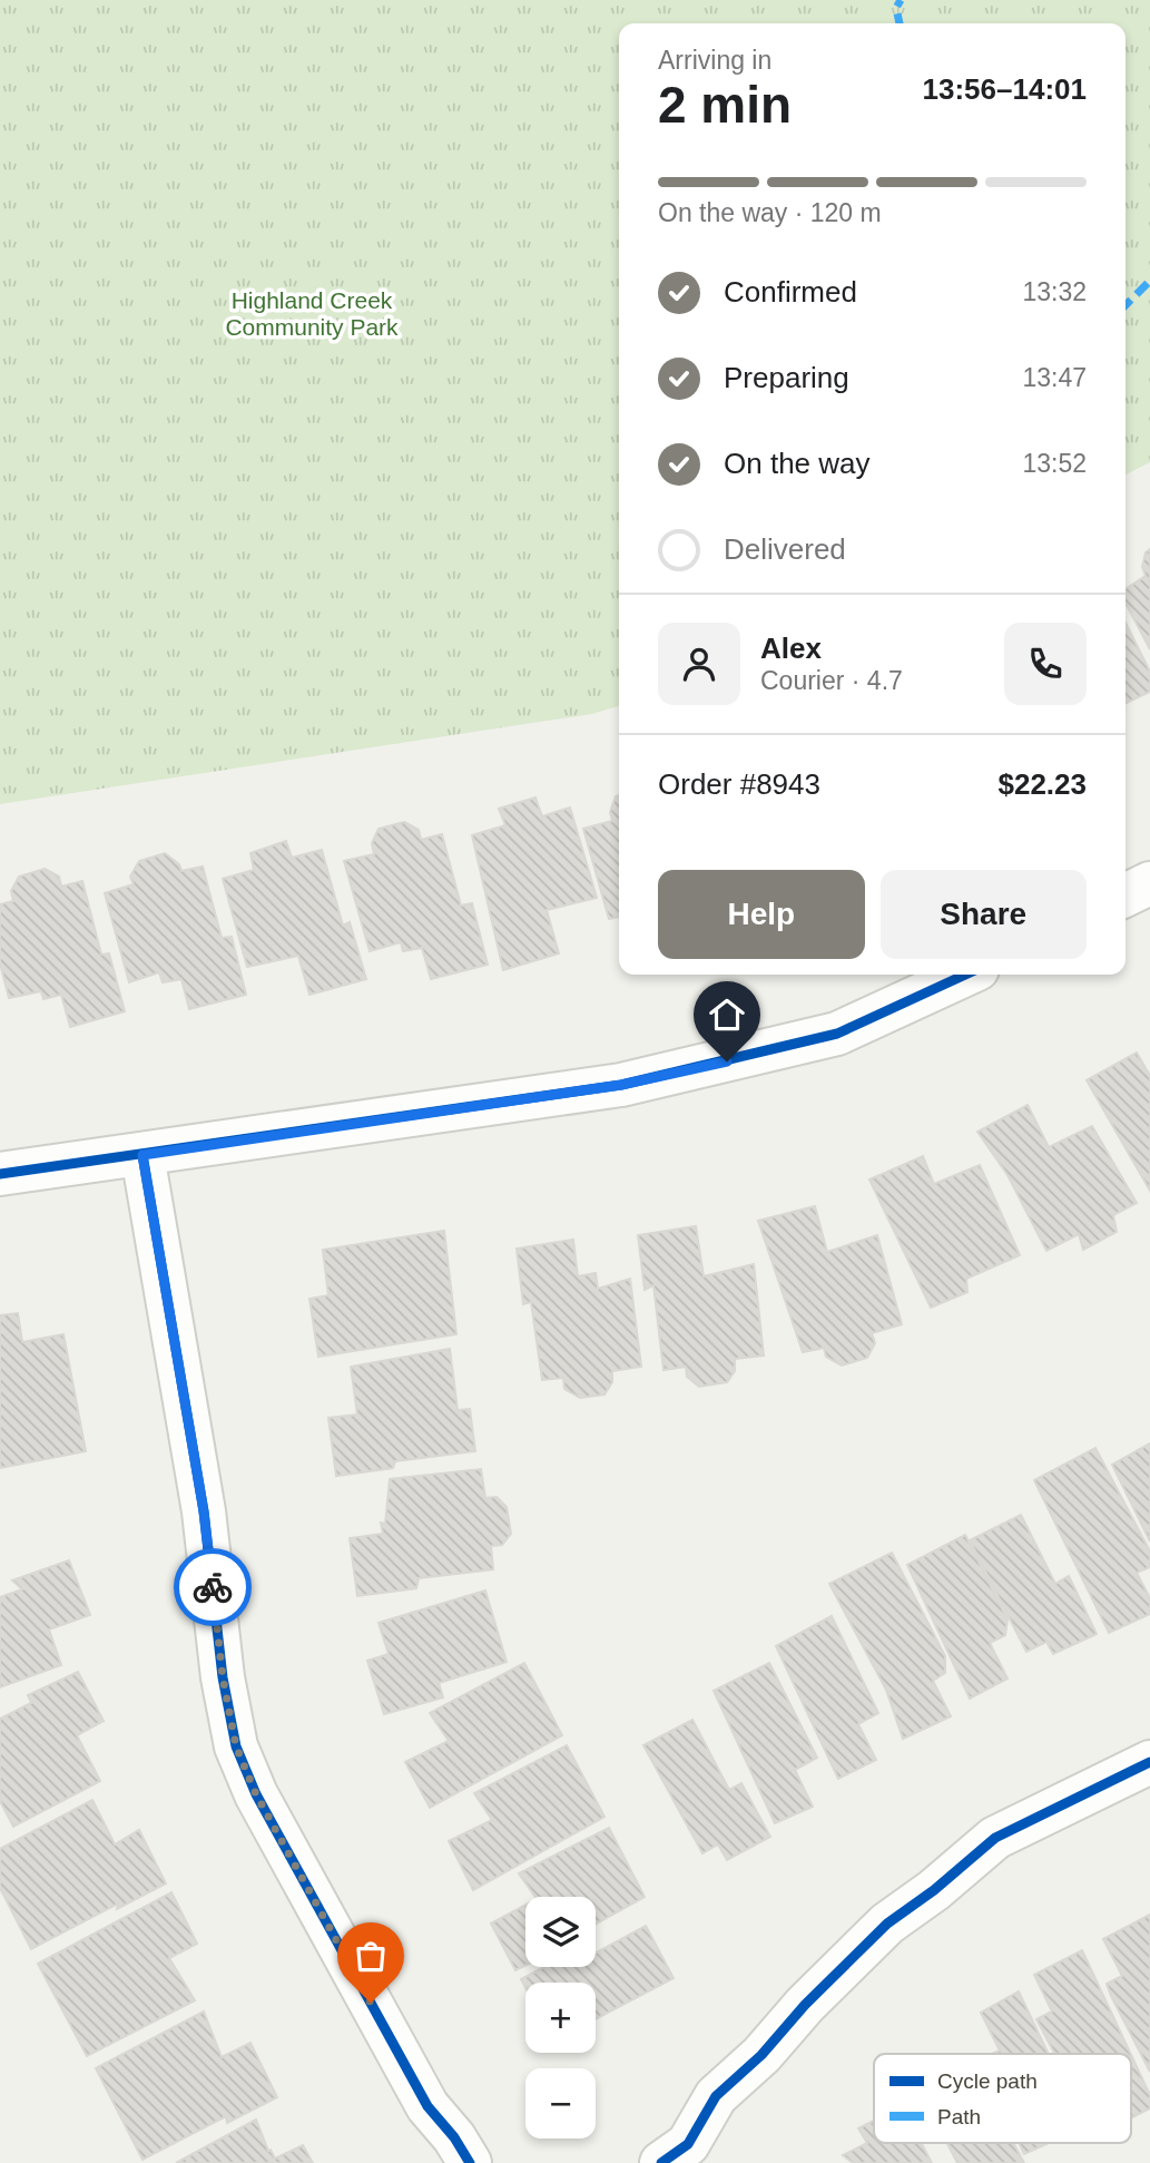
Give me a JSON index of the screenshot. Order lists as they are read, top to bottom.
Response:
{
  "parks": ["Highland Creek Community Park"],
  "legend": ["Cycle path", "Path"],
  "page": {
    "heading": ["2 min", "Arriving in", "13:56–14:01"],
    "panel": [
      "Alex",
      "Courier · 4.7",
      "Order #8943",
      "$22.23"
    ],
    "bar": "On the way · 120 m",
    "list": [
      ["Confirmed", "13:32"],
      ["Preparing", "13:47"],
      ["On the way", "13:52"],
      "Delivered"
    ],
    "buttons": ["Help", "Share"],
    "map_buttons": ["+", "−"]
  }
}
